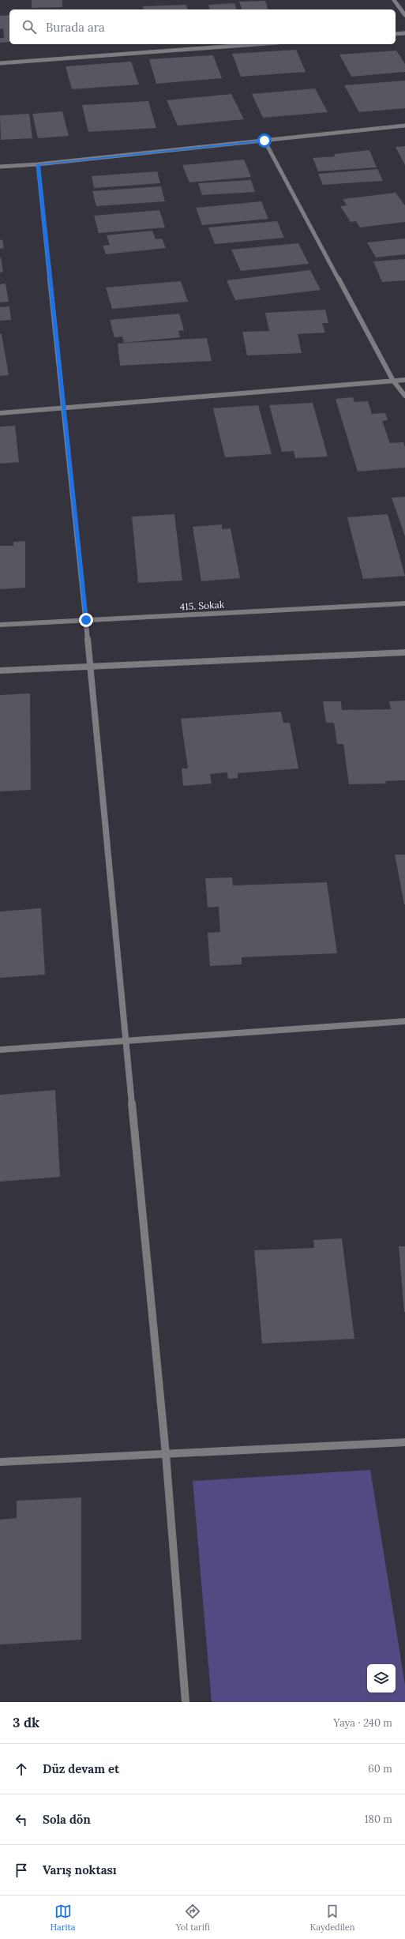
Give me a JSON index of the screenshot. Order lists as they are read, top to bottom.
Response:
{
  "streets": {
    "street": ["415. Sokak"]
  },
  "page": {
    "search": "Burada ara",
    "heading": ["3 dk", "Yaya · 240 m"],
    "list": [
      ["Düz devam et", "60 m"],
      ["Sola dön", "180 m"],
      "Varış noktası"
    ],
    "nav": ["Harita", "Yol tarifi", "Kaydedilen"]
  }
}
